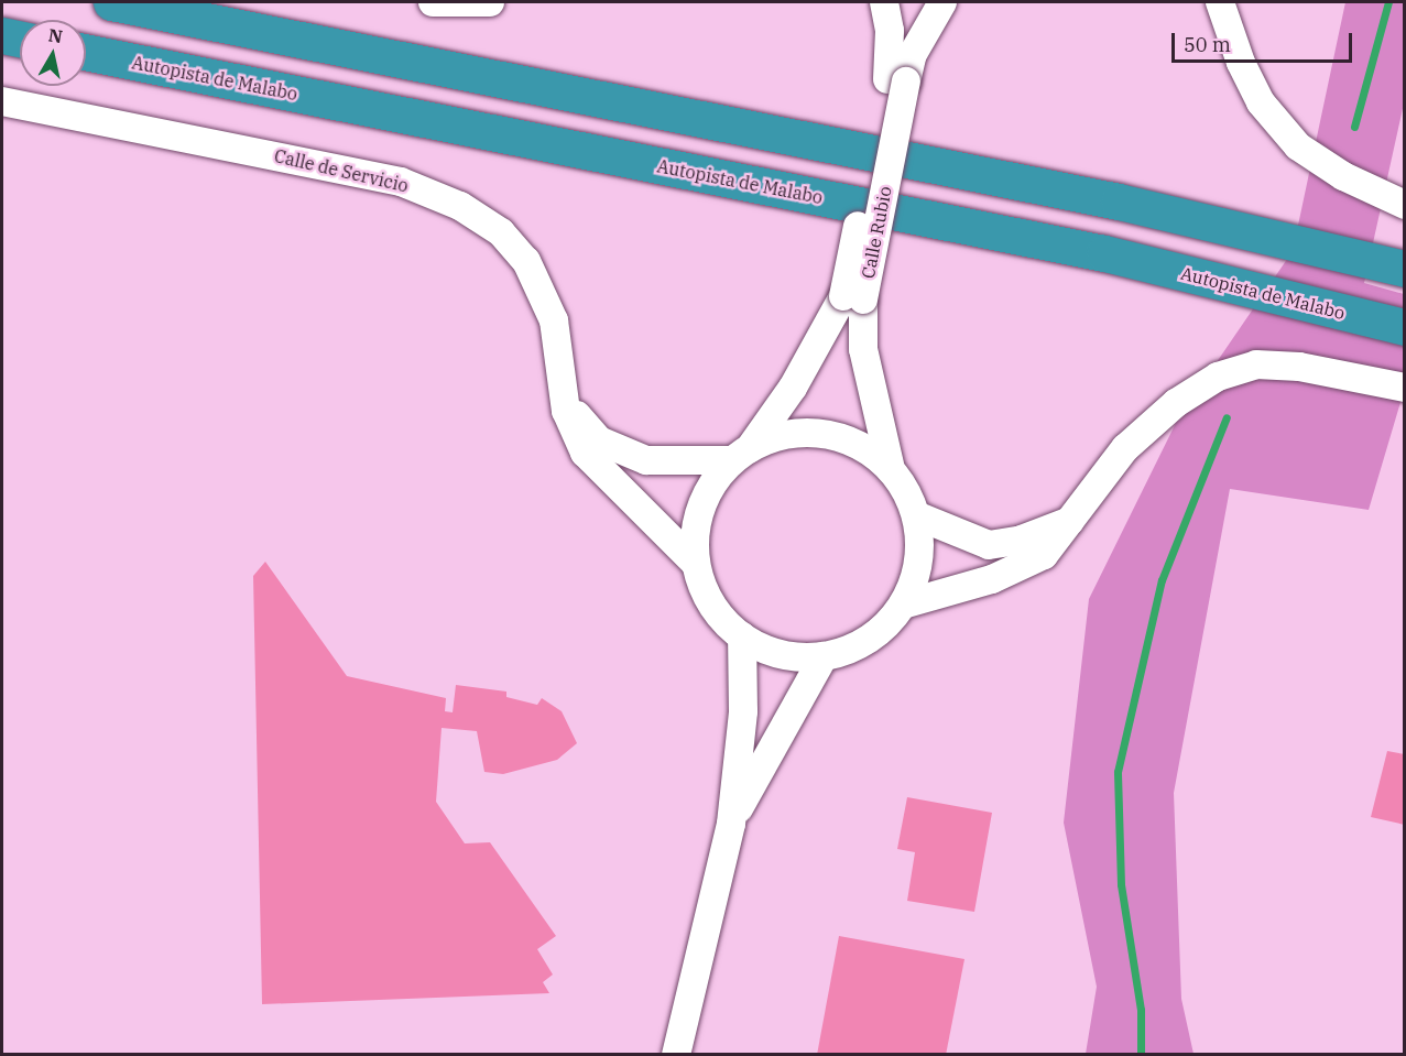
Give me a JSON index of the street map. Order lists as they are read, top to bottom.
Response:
{
  "streets": {
    "highway": ["Autopista de Malabo"],
    "street": ["Calle de Servicio", "Calle Rubio"]
  },
  "crossings": [
    ["Calle de Servicio", "Calle Rubio"]
  ],
  "scale_bar": "50 m",
  "north": "top"
}
